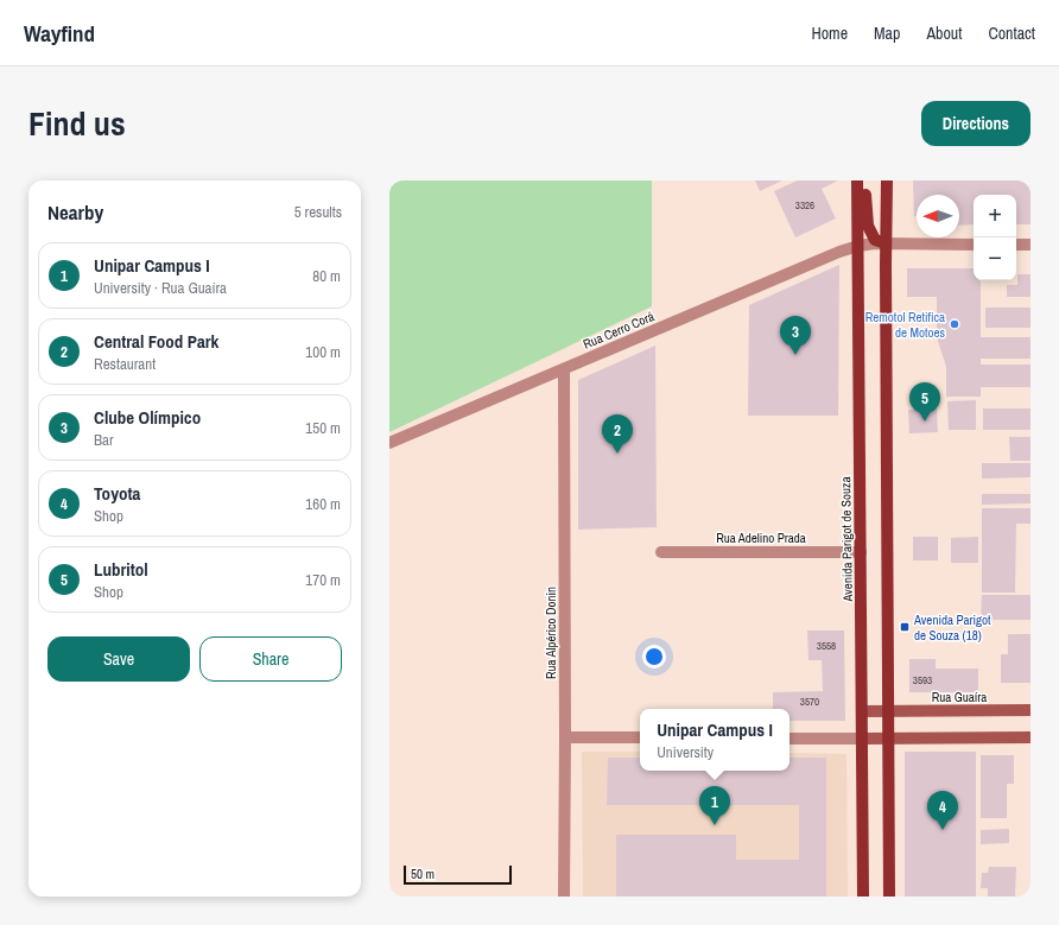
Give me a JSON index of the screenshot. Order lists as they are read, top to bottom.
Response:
{
  "streets": {
    "main road": ["Avenida Parigot de Souza"],
    "street": [
      "Rua Cerro Corá",
      "Rua Adelino Prada",
      "Rua Alpérico Donin",
      "Rua Guaíra"
    ]
  },
  "crossings": [
    ["Rua Cerro Corá", "Avenida Parigot de Souza"],
    ["Rua Cerro Corá", "Rua Alpérico Donin"],
    ["Rua Adelino Prada", "Avenida Parigot de Souza"],
    ["Avenida Parigot de Souza", "Rua Guaíra"]
  ],
  "places": {
    "other": ["Remotol Retifica de Motoes"],
    "transit": ["Avenida Parigot de Souza (18)"]
  },
  "house_numbers": [
    "3326",
    "3558",
    "3593",
    "3570"
  ],
  "scale_bar": "50 m",
  "north": "left",
  "page": {
    "header": "Wayfind",
    "nav": [
      "Home",
      "Map",
      "About",
      "Contact"
    ],
    "title": "Find us",
    "buttons": [
      "Directions",
      ["Save", "Share"]
    ],
    "heading": ["Nearby", "5 results"],
    "map_buttons": ["+", "−"],
    "list": [
      {
        "mark": "1",
        "name": "Unipar Campus I",
        "note": "University · Rua Guaíra",
        "value": "80 m"
      },
      {
        "mark": "2",
        "name": "Central Food Park",
        "note": "Restaurant",
        "value": "100 m"
      },
      {
        "mark": "3",
        "name": "Clube Olímpico",
        "note": "Bar",
        "value": "150 m"
      },
      {
        "mark": "4",
        "name": "Toyota",
        "note": "Shop",
        "value": "160 m"
      },
      {
        "mark": "5",
        "name": "Lubritol",
        "note": "Shop",
        "value": "170 m"
      }
    ],
    "pins": [
      "3",
      "5",
      "2",
      "1",
      "4"
    ],
    "popup": ["Unipar Campus I", "University"],
    "scale": "50 m"
  }
}
